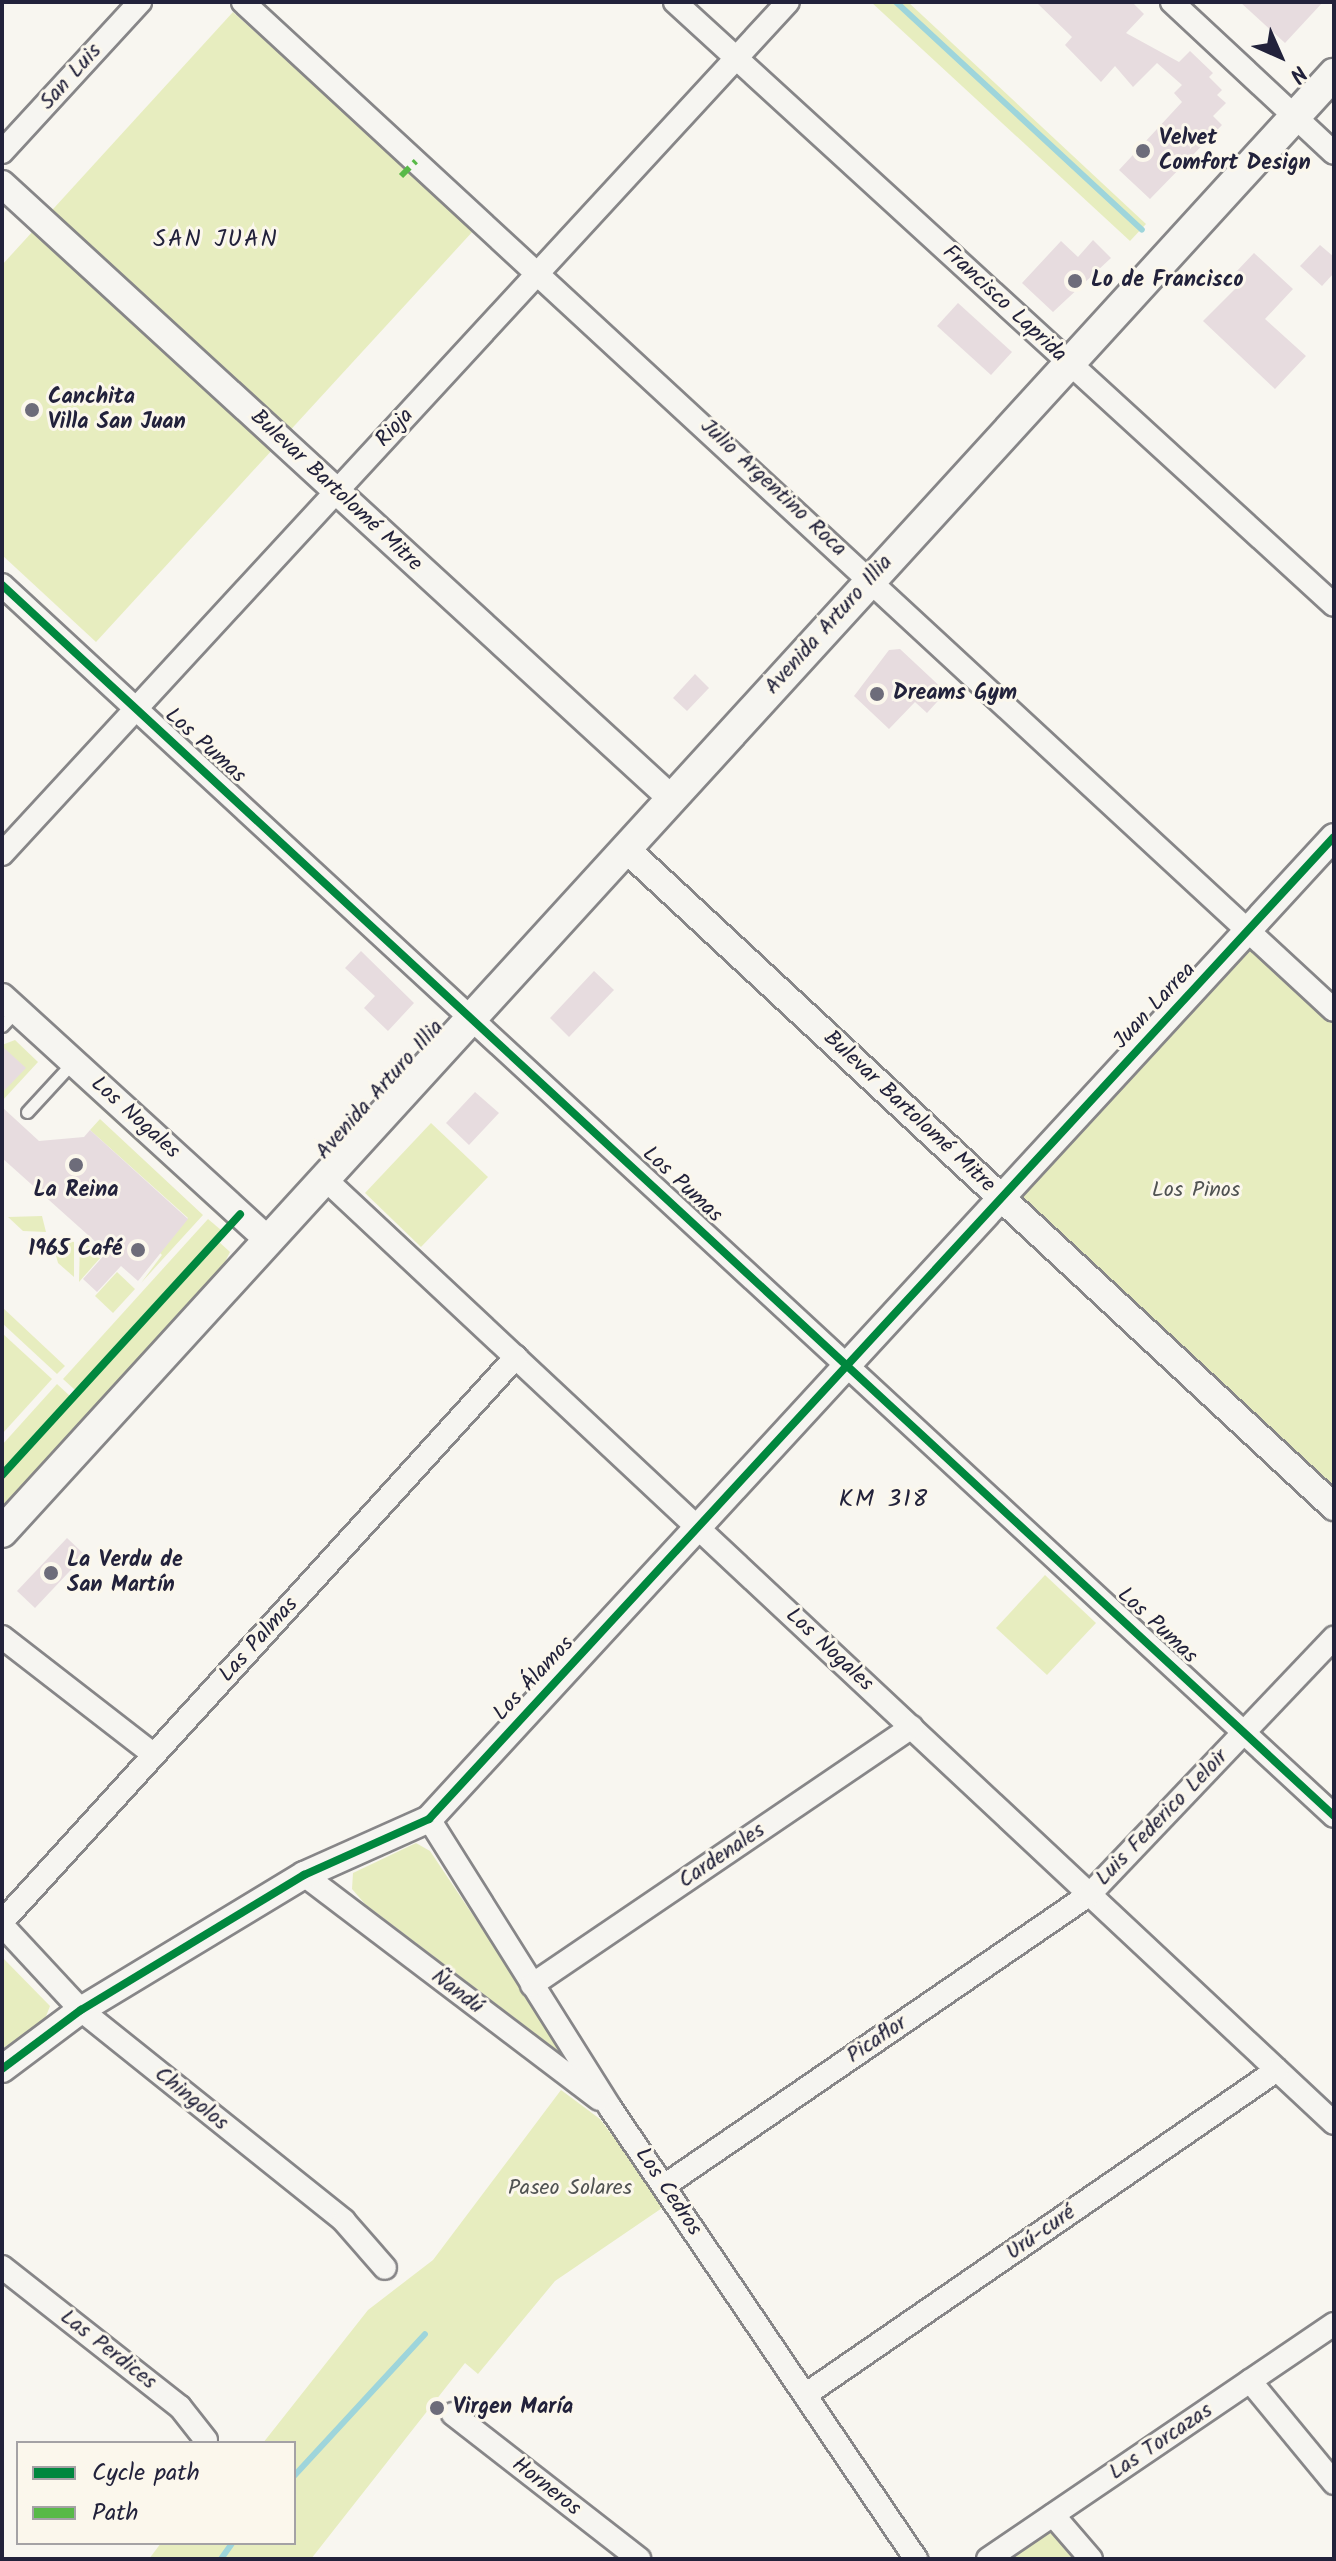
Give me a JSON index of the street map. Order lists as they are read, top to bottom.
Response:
{
  "streets": {
    "main road": ["Avenida Arturo Illia"],
    "street": [
      "San Luis",
      "Francisco Laprida",
      "Rioja",
      "Julio Argentino Roca",
      "Bulevar Bartolomé Mitre",
      "Los Pumas",
      "Juan Larrea",
      "Los Nogales",
      "Las Palmas",
      "Los Álamos",
      "Luis Federico Leloir",
      "Cardenales",
      "Ñandú",
      "Picaflor",
      "Chingolos",
      "Los Cedros",
      "Urú-curé",
      "Las Perdices",
      "Las Torcazas",
      "Horneros"
    ]
  },
  "crossings": [
    ["Francisco Laprida", "Rioja"],
    ["Francisco Laprida", "Avenida Arturo Illia"],
    ["Rioja", "Julio Argentino Roca"],
    ["Rioja", "Bulevar Bartolomé Mitre"],
    ["Rioja", "Los Pumas"],
    ["Julio Argentino Roca", "Avenida Arturo Illia"],
    ["Julio Argentino Roca", "Juan Larrea"],
    ["Bulevar Bartolomé Mitre", "Avenida Arturo Illia"],
    ["Bulevar Bartolomé Mitre", "Juan Larrea"],
    ["Bulevar Bartolomé Mitre", "Los Álamos"],
    ["Avenida Arturo Illia", "Los Pumas"],
    ["Avenida Arturo Illia", "Los Nogales"],
    ["Los Pumas", "Los Álamos"],
    ["Los Pumas", "Luis Federico Leloir"],
    ["Juan Larrea", "Los Álamos"],
    ["Los Nogales", "Las Palmas"],
    ["Los Nogales", "Los Álamos"],
    ["Los Nogales", "Luis Federico Leloir"],
    ["Los Nogales", "Cardenales"],
    ["Los Nogales", "Picaflor"],
    ["Los Nogales", "Urú-curé"],
    ["Las Palmas", "Chingolos"],
    ["Los Álamos", "Ñandú"],
    ["Los Álamos", "Chingolos"],
    ["Los Álamos", "Los Cedros"],
    ["Luis Federico Leloir", "Picaflor"],
    ["Cardenales", "Los Cedros"],
    ["Ñandú", "Los Cedros"],
    ["Picaflor", "Los Cedros"],
    ["Los Cedros", "Urú-curé"]
  ],
  "districts": ["SAN JUAN", "KM 318"],
  "parks": ["Los Pinos", "Paseo Solares"],
  "places": [
    "Velvet Comfort Design",
    "Lo de Francisco",
    "Canchita Villa San Juan",
    "Dreams Gym",
    "La Reina",
    "1965 Café",
    "La Verdu de San Martín",
    "Virgen María"
  ],
  "legend": ["Cycle path", "Path"],
  "north": "bottom right"
}
